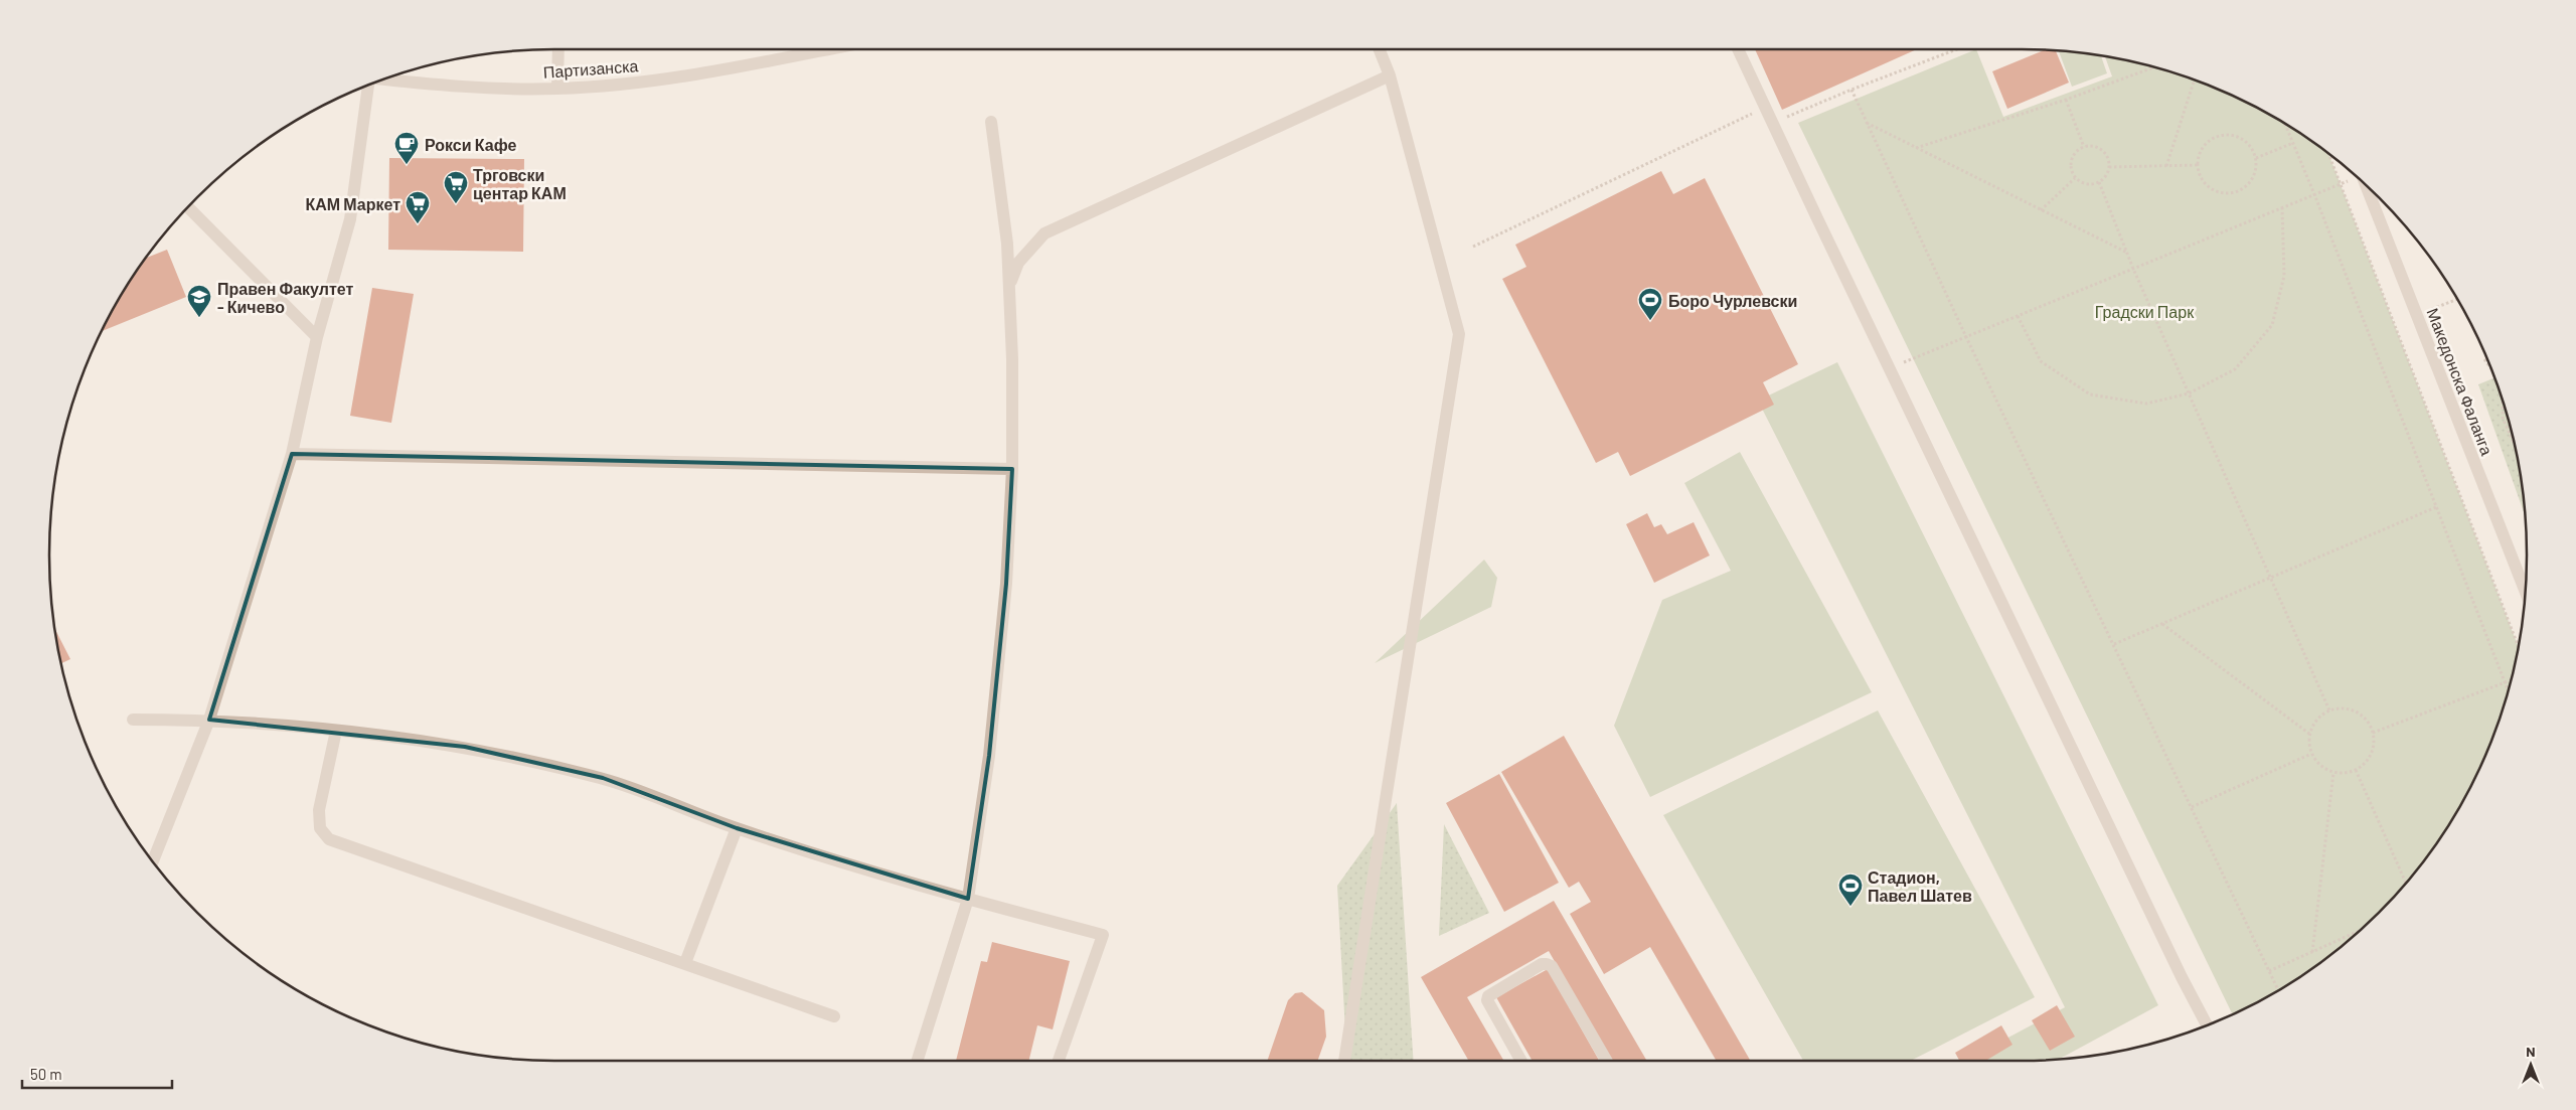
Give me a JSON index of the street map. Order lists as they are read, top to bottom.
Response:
{
  "streets": {
    "street": ["Партизанска", "Македонска Фаланга"]
  },
  "parks": ["Градски Парк"],
  "places": {
    "cafe": ["Рокси Кафе"],
    "supermarket": ["Трговски центар КАМ", "КАМ Маркет"],
    "school or university": ["Правен Факултет - Кичево"],
    "sports": ["Боро Чурлевски", "Стадион, Павел Шатев"]
  },
  "scale_bar": "50 m",
  "north": "top"
}
